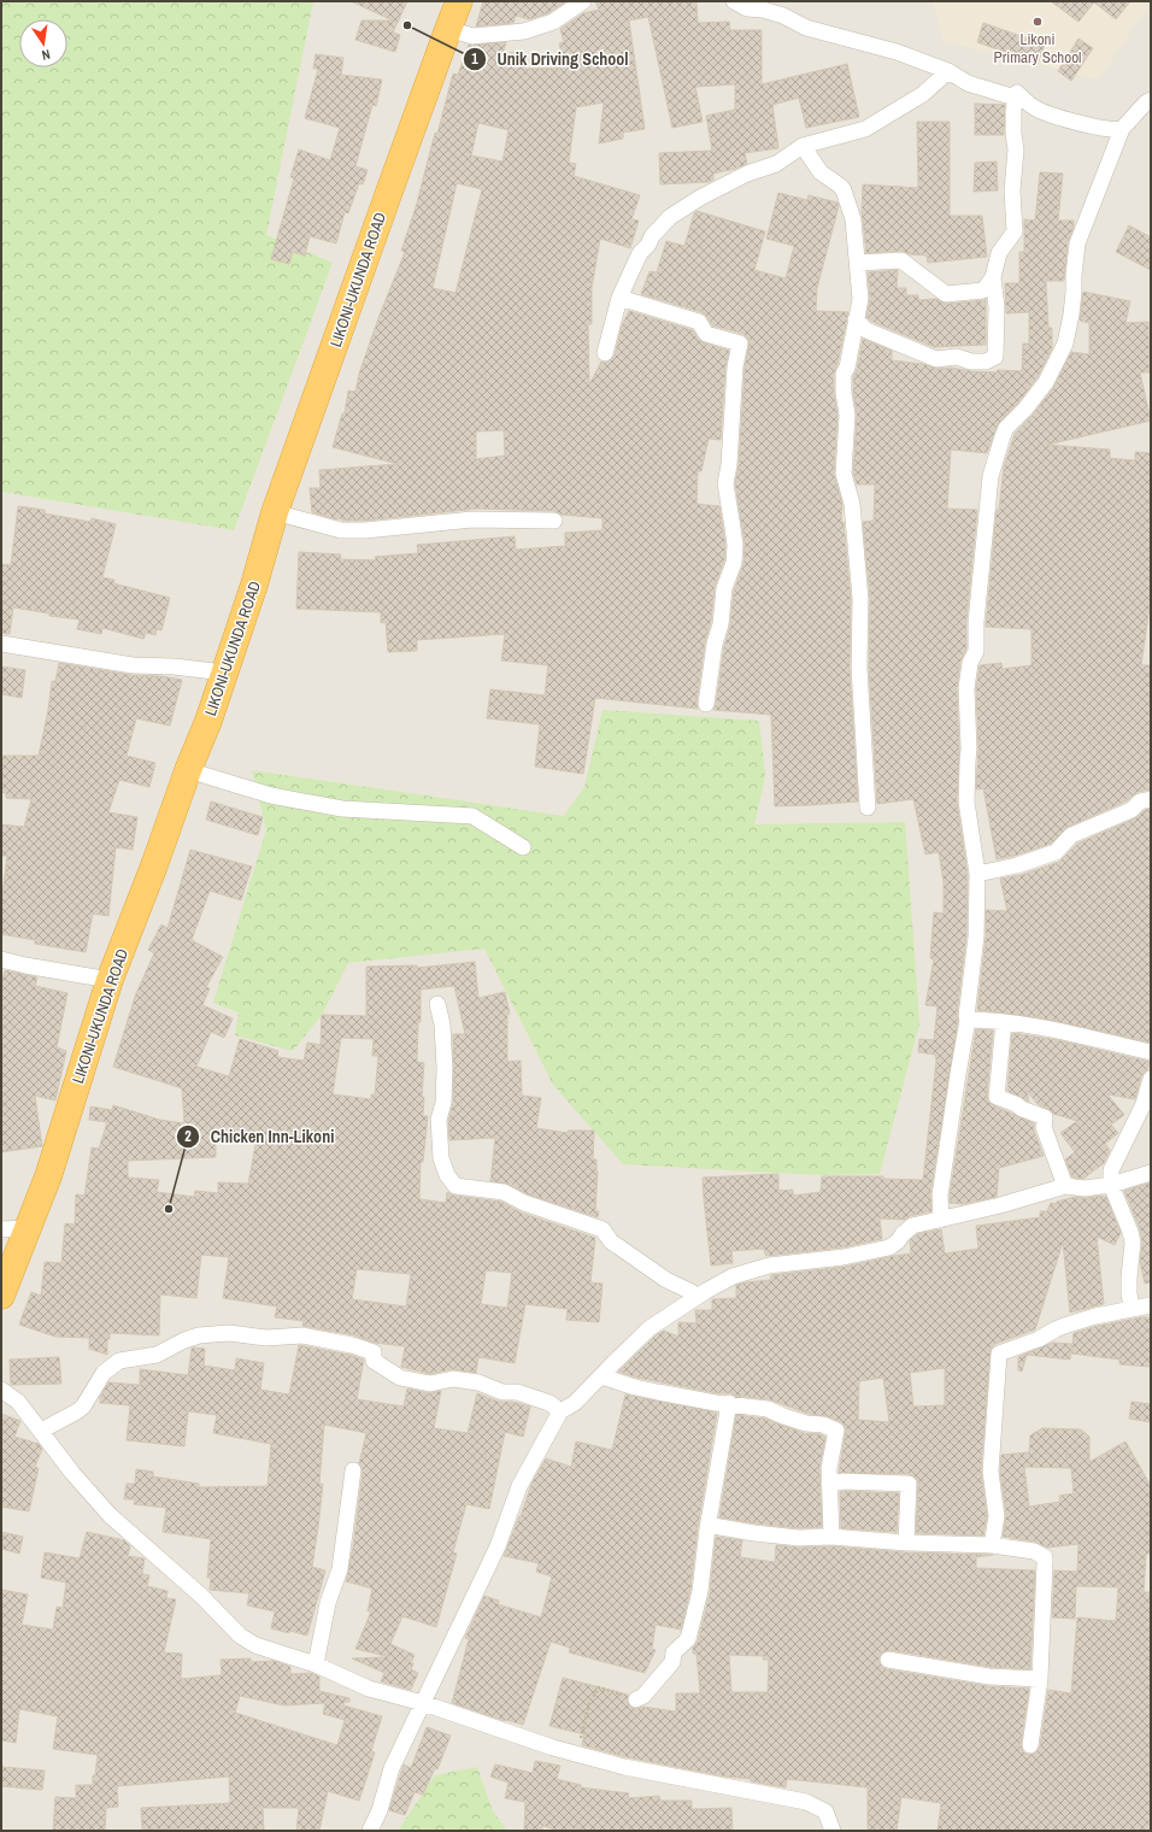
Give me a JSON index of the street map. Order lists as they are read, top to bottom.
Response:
{
  "streets": {
    "highway": ["LIKONI-UKUNDA ROAD"]
  },
  "places": ["Likoni Primary School", "Unik Driving School", "Chicken Inn-Likoni"],
  "north": "bottom"
}
